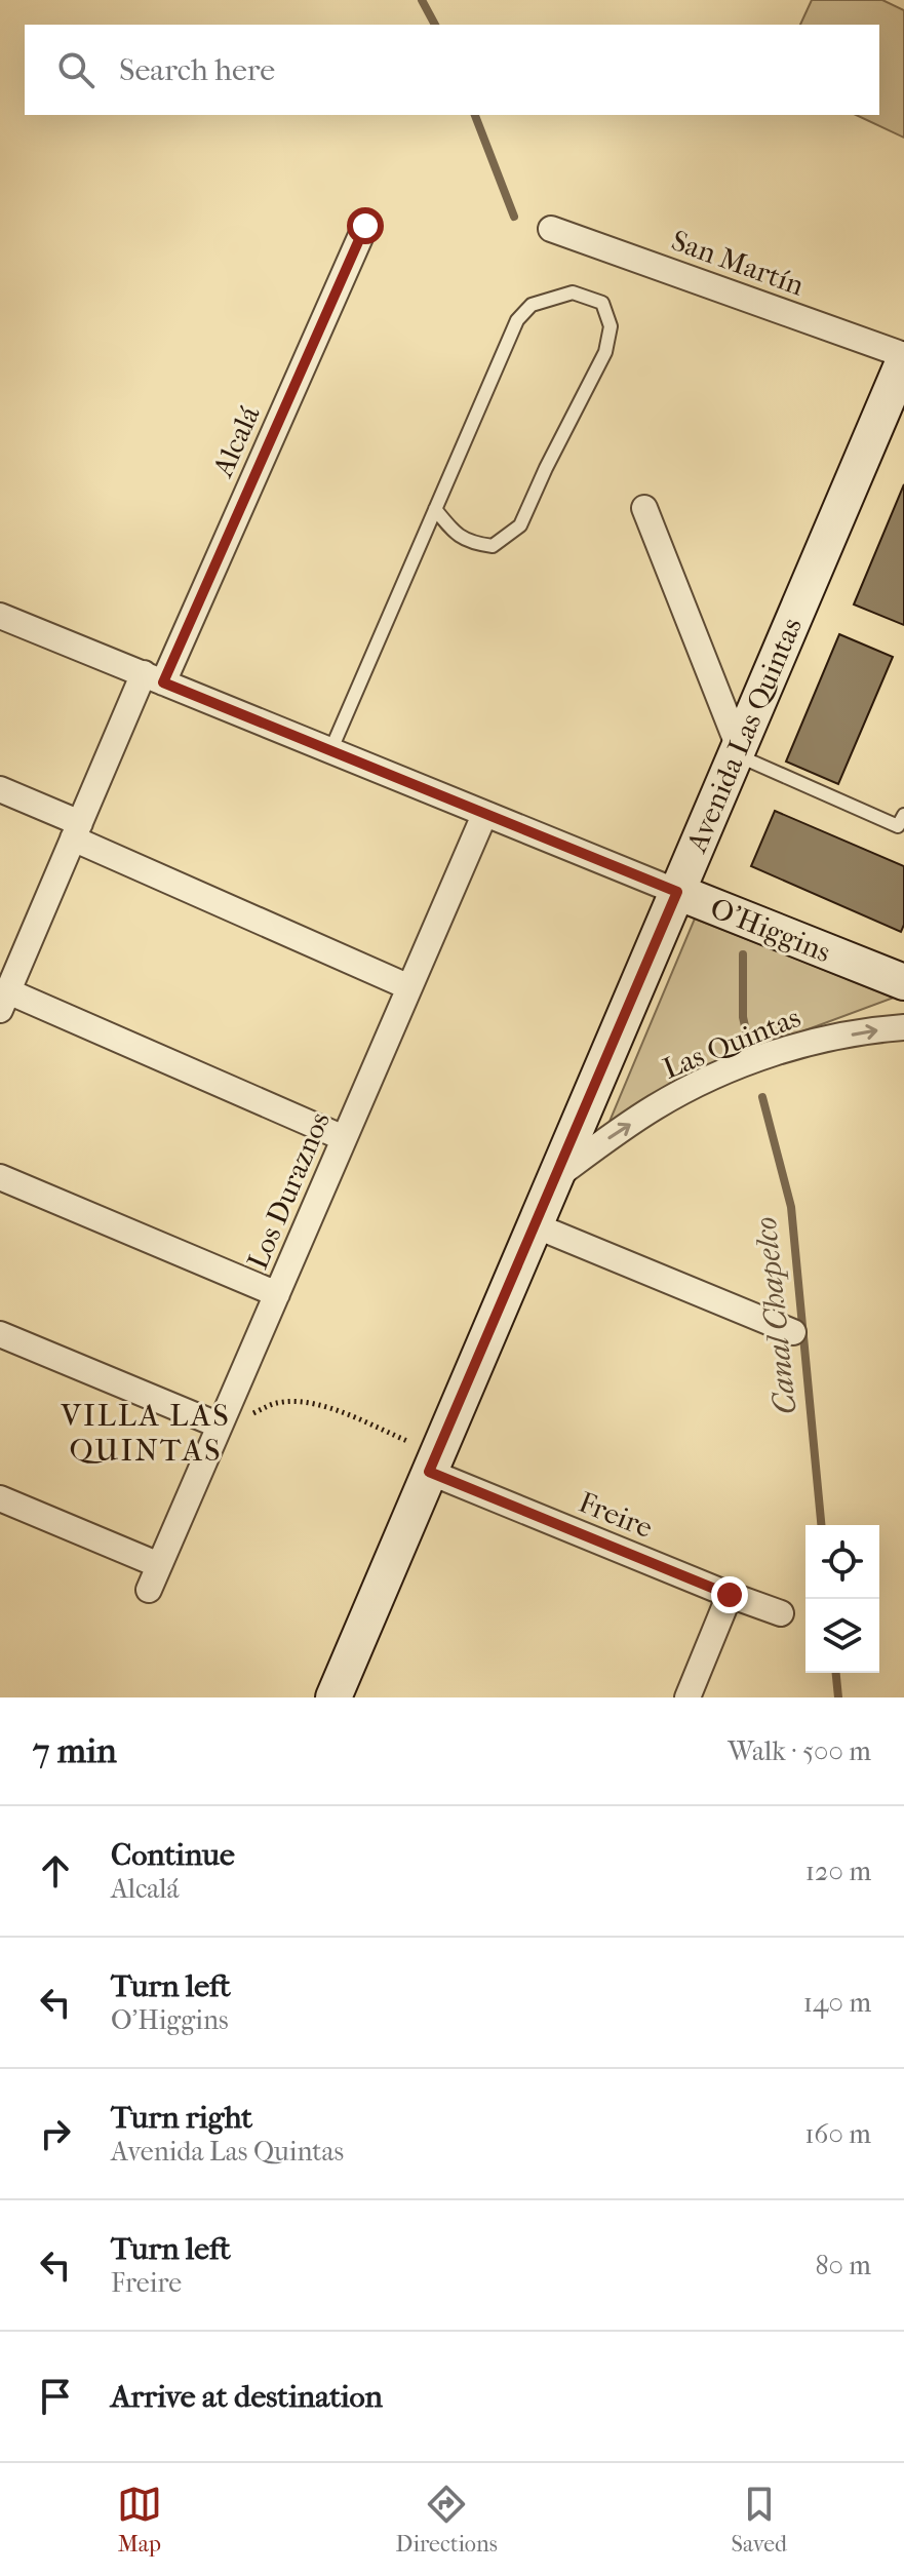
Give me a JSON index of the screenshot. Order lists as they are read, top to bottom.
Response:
{
  "streets": {
    "street": [
      "San Martín",
      "Alcalá",
      "Avenida Las Quintas",
      "O'Higgins",
      "Las Quintas",
      "Los Duraznos",
      "Freire"
    ]
  },
  "crossings": [
    ["San Martín", "Avenida Las Quintas"],
    ["Alcalá", "O'Higgins"],
    ["Avenida Las Quintas", "O'Higgins"],
    ["Avenida Las Quintas", "Las Quintas"],
    ["Avenida Las Quintas", "Freire"],
    ["O'Higgins", "Los Duraznos"]
  ],
  "one_way": ["Las Quintas"],
  "districts": ["VILLA LAS QUINTAS"],
  "water": ["Canal Chapelco"],
  "page": {
    "search": "Search here",
    "heading": ["7 min", "Walk · 500 m"],
    "list": [
      ["Continue", "Alcalá", "120 m"],
      ["Turn left", "O'Higgins", "140 m"],
      ["Turn right", "Avenida Las Quintas", "160 m"],
      ["Turn left", "Freire", "80 m"],
      "Arrive at destination"
    ],
    "nav": ["Map", "Directions", "Saved"]
  }
}
